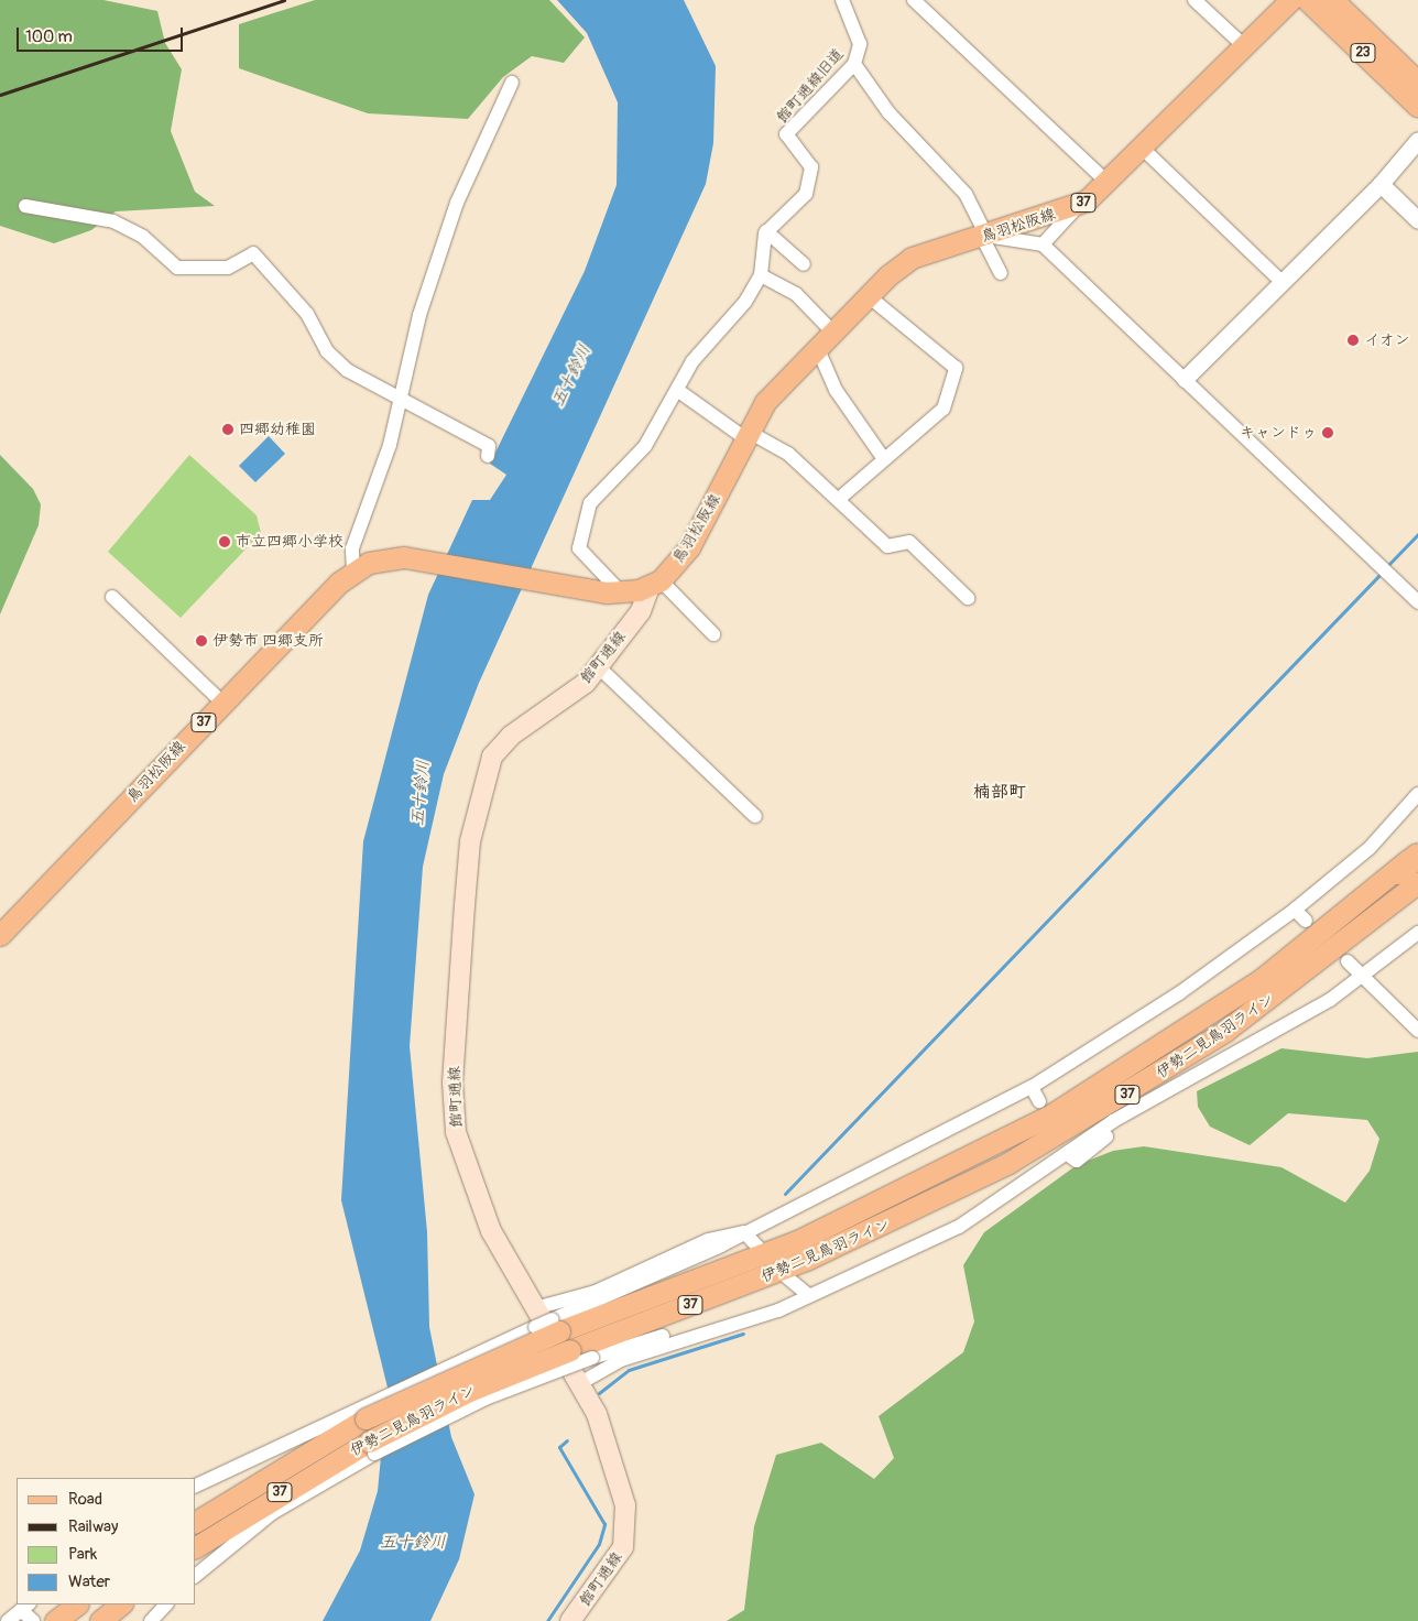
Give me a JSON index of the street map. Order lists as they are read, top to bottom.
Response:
{
  "streets": {
    "highway": ["23"],
    "main road": [
      "37",
      "鳥羽松阪線",
      "館町通線",
      "伊勢二見鳥羽ライン"
    ],
    "street": ["館町通線旧道"]
  },
  "crossings": [
    ["37", "伊勢二見鳥羽ライン"],
    ["鳥羽松阪線", "館町通線"]
  ],
  "districts": ["楠部町"],
  "water": ["五十鈴川"],
  "places": [
    "イオン",
    "四郷幼稚園",
    "キャンドゥ",
    "市立四郷小学校",
    "伊勢市 四郷支所"
  ],
  "legend": [
    "Road",
    "Railway",
    "Park",
    "Water"
  ],
  "scale_bar": "100 m"
}
